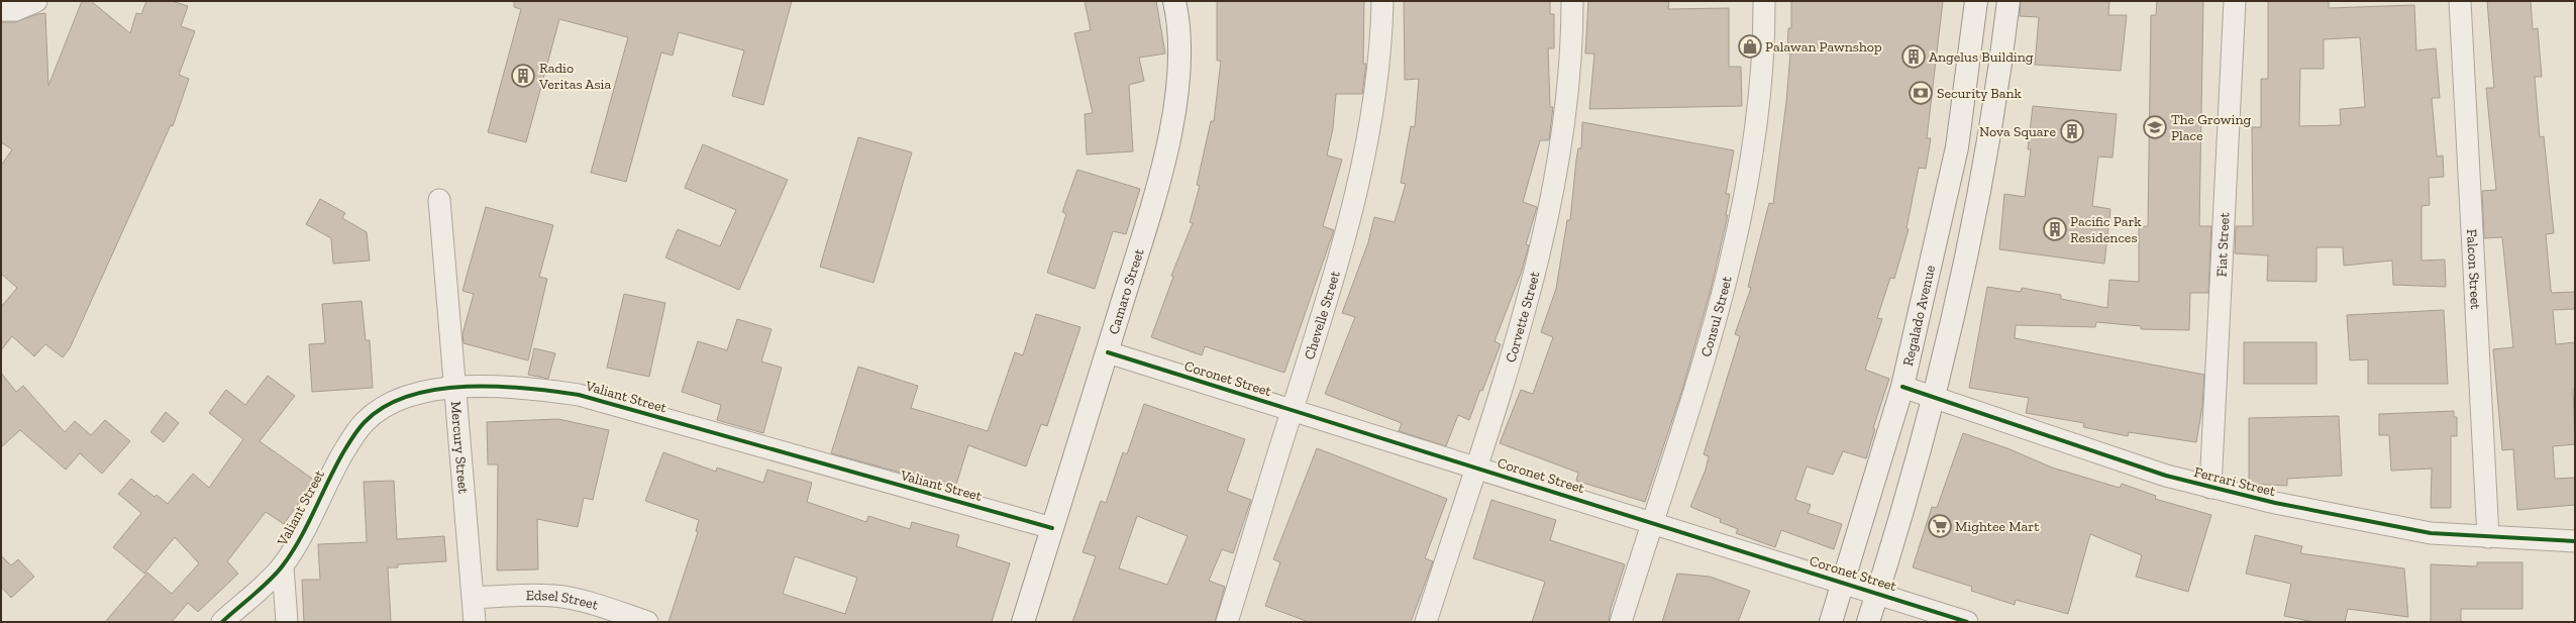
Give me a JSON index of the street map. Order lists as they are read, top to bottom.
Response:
{
  "streets": {
    "main road": ["Camaro Street", "Regalado Avenue"],
    "street": [
      "Fiat Street",
      "Falcon Street",
      "Chevelle Street",
      "Corvette Street",
      "Consul Street",
      "Coronet Street",
      "Valiant Street",
      "Mercury Street",
      "Ferrari Street",
      "Edsel Street"
    ]
  },
  "crossings": [
    ["Fiat Street", "Ferrari Street"],
    ["Falcon Street", "Ferrari Street"],
    ["Camaro Street", "Coronet Street"],
    ["Camaro Street", "Valiant Street"],
    ["Chevelle Street", "Coronet Street"],
    ["Regalado Avenue", "Coronet Street"],
    ["Regalado Avenue", "Ferrari Street"],
    ["Corvette Street", "Coronet Street"],
    ["Consul Street", "Coronet Street"],
    ["Valiant Street", "Mercury Street"],
    ["Mercury Street", "Edsel Street"]
  ],
  "places": {
    "shop": ["Palawan Pawnshop"],
    "building": [
      "Angelus Building",
      "Radio Veritas Asia",
      "Nova Square",
      "Pacific Park Residences"
    ],
    "bank": ["Security Bank"],
    "school or university": ["The Growing Place"],
    "supermarket": ["Mightee Mart"]
  }
}
